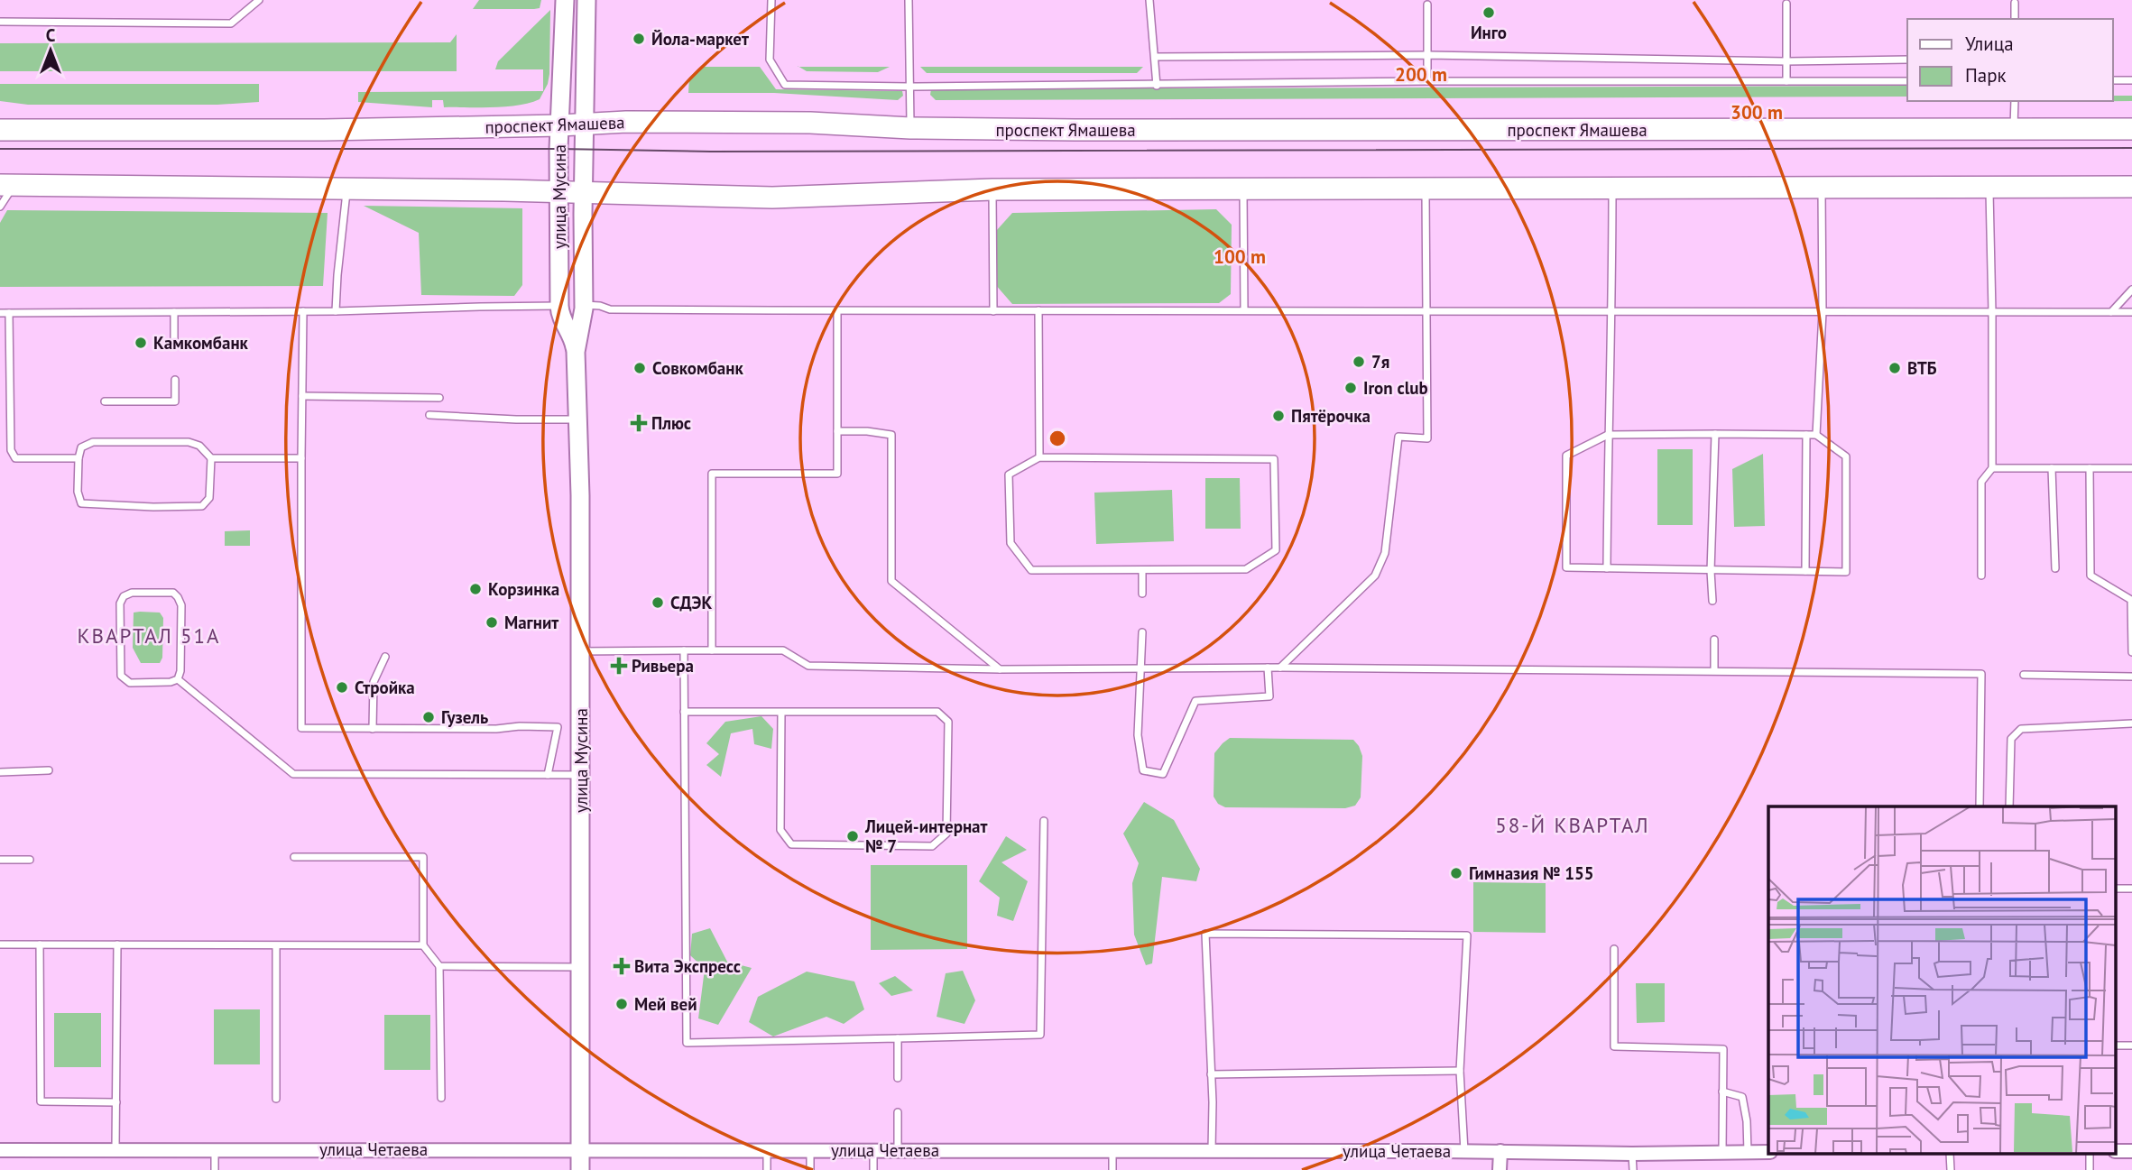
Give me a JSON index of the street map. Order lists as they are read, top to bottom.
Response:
{
  "streets": {
    "main road": ["проспект Ямашева"],
    "street": ["улица Мусина", "улица Четаева"]
  },
  "crossings": [
    ["проспект Ямашева", "улица Мусина"],
    ["улица Мусина", "улица Четаева"]
  ],
  "districts": ["КВАРТАЛ 51А", "58-Й КВАРТАЛ"],
  "places": {
    "other": [
      "Инго",
      "Йола-маркет",
      "Камкомбанк",
      "7я",
      "Совкомбанк",
      "ВТБ",
      "Iron club",
      "Пятёрочка",
      "Корзинка",
      "СДЭК",
      "Магнит",
      "Стройка",
      "Гузель",
      "Лицей-интернат № 7",
      "Гимназия № 155",
      "Мей вей"
    ],
    "health": ["Плюс", "Ривьера", "Вита Экспресс"]
  },
  "legend": ["Улица", "Парк"],
  "north": "top",
  "rings": ["200 m", "300 m", "100 m"]
}
